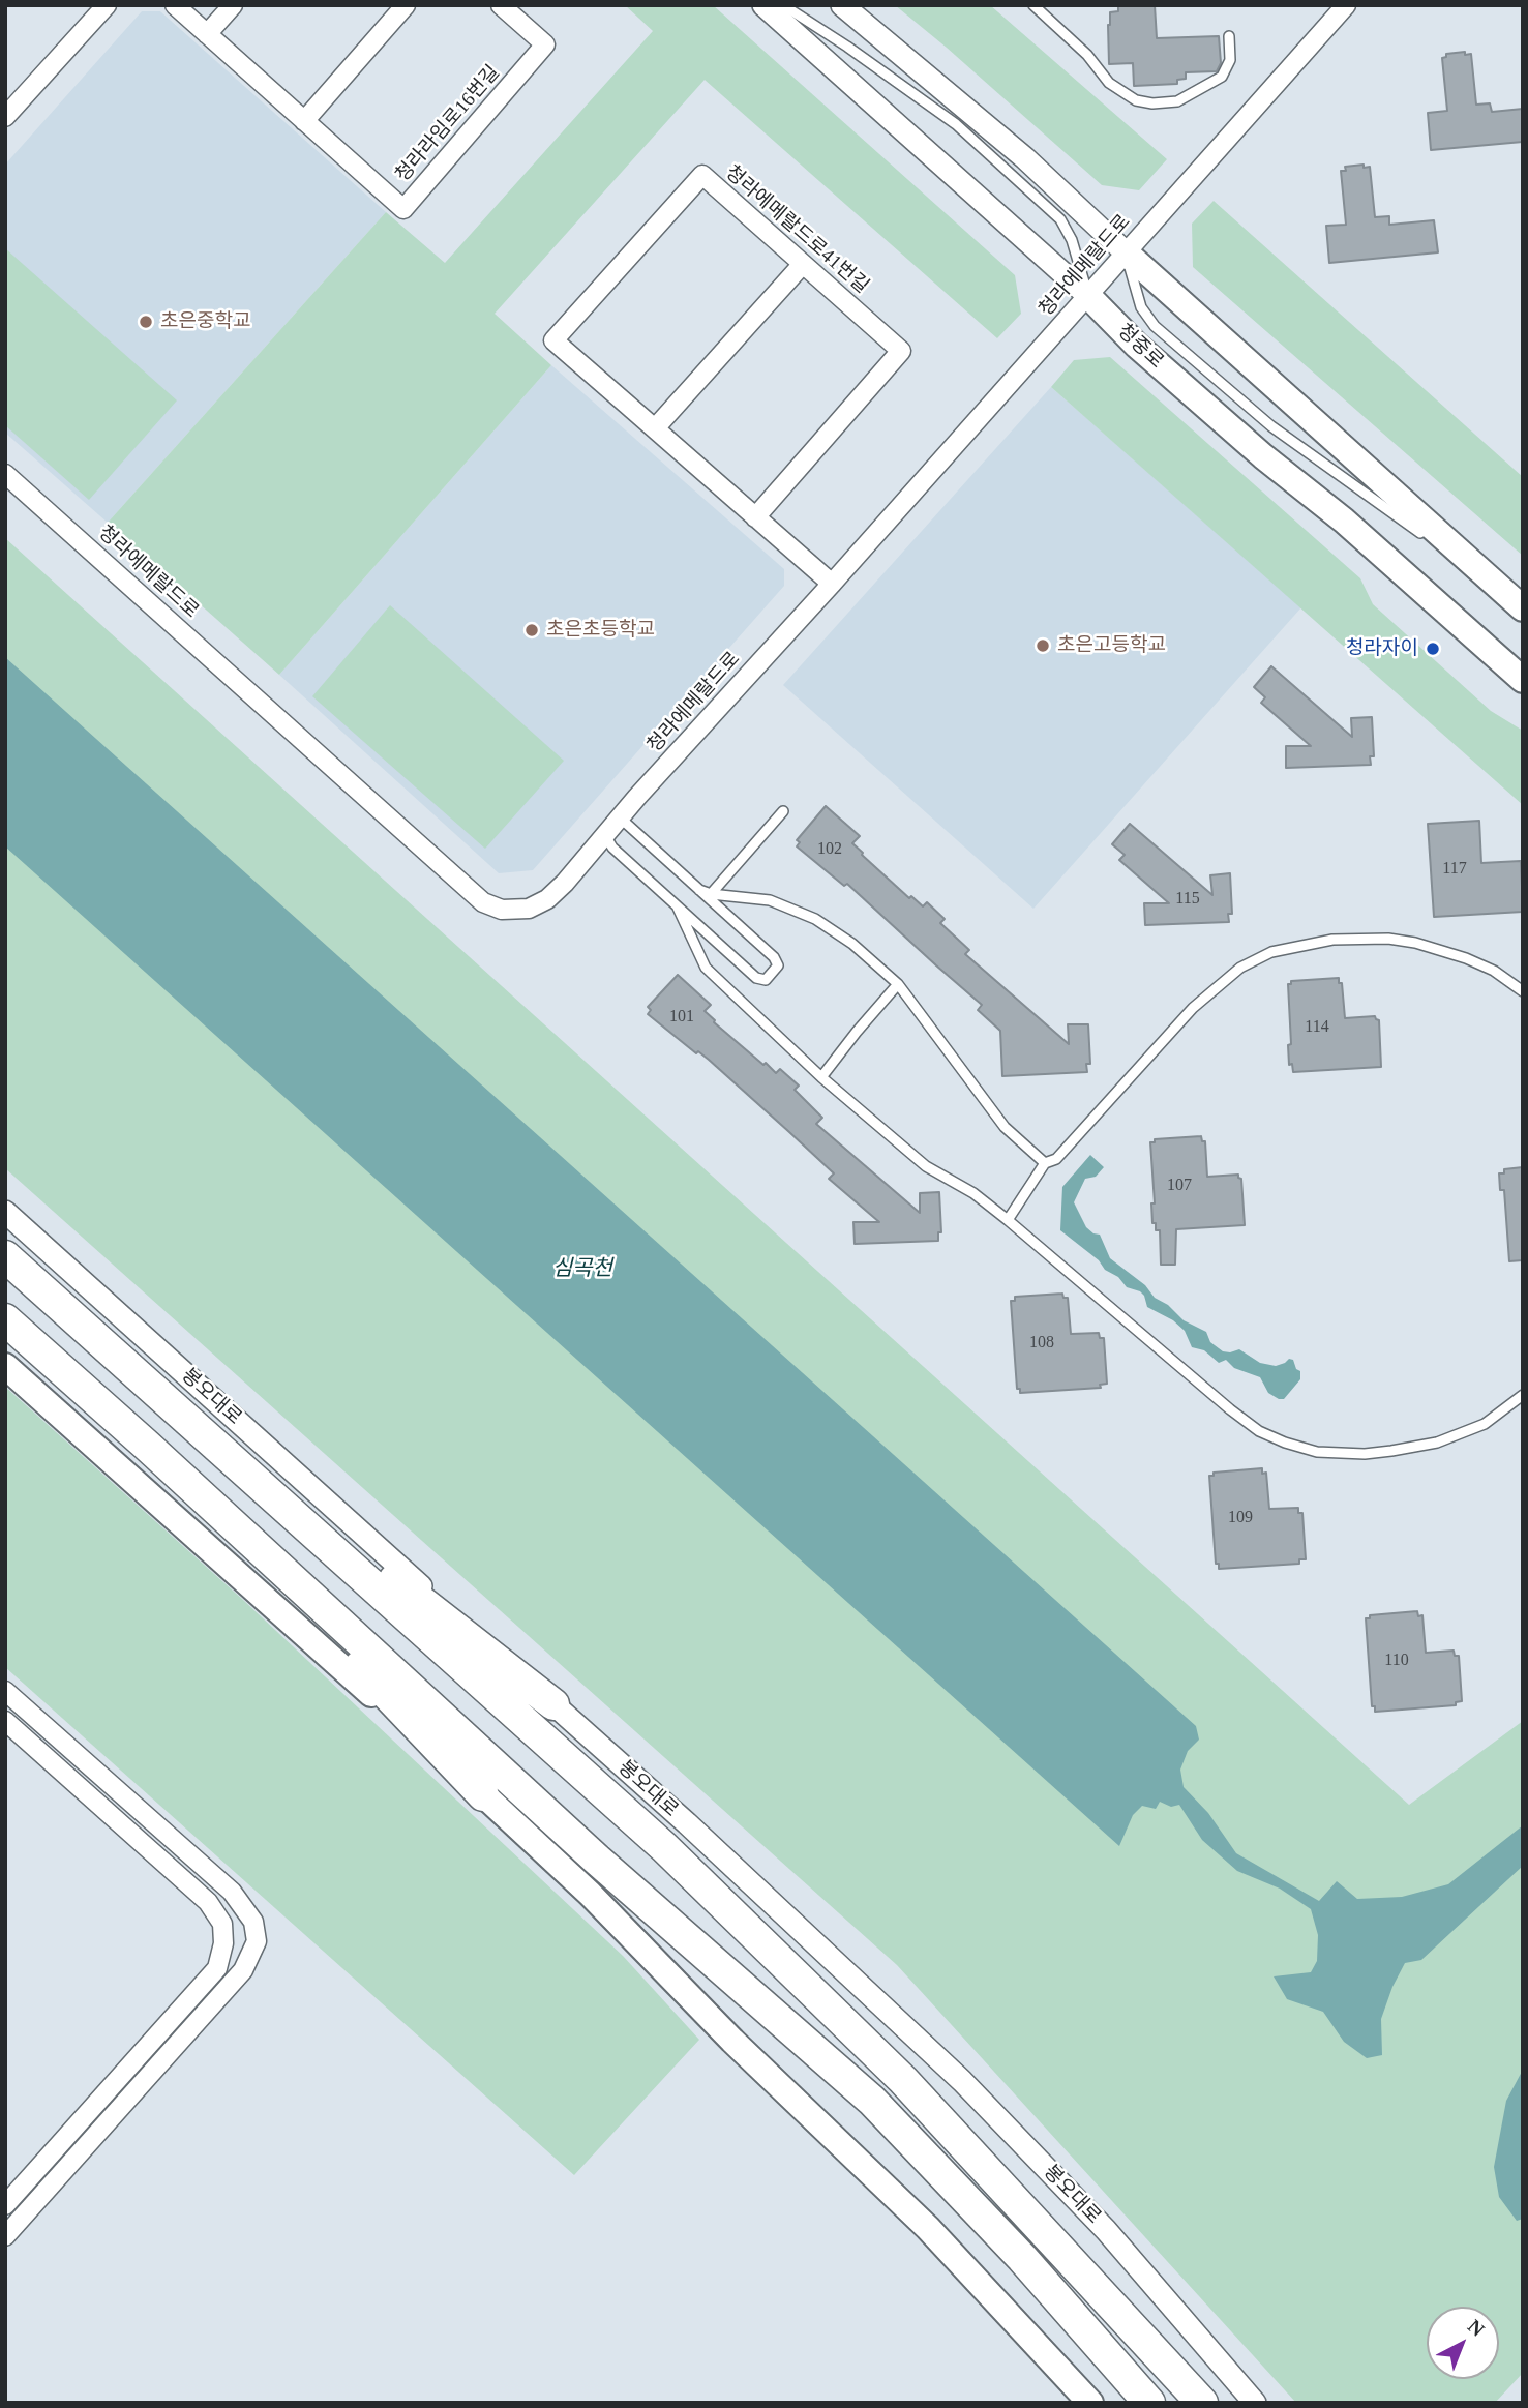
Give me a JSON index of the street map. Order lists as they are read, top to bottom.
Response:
{
  "streets": {
    "highway": ["봉오대로"],
    "main road": ["청중로"],
    "street": ["청라라임로16번길", "청라에메랄드로41번길", "청라에메랄드로"]
  },
  "crossings": [
    ["청라에메랄드로41번길", "청라에메랄드로"],
    ["청라에메랄드로", "청중로"]
  ],
  "water": ["심곡천"],
  "places": [
    "초은중학교",
    "초은초등학교",
    "초은고등학교",
    "청라자이"
  ],
  "house_numbers": [
    "102",
    "117",
    "115",
    "101",
    "114",
    "107",
    "108",
    "109",
    "110"
  ],
  "north": "top right"
}
